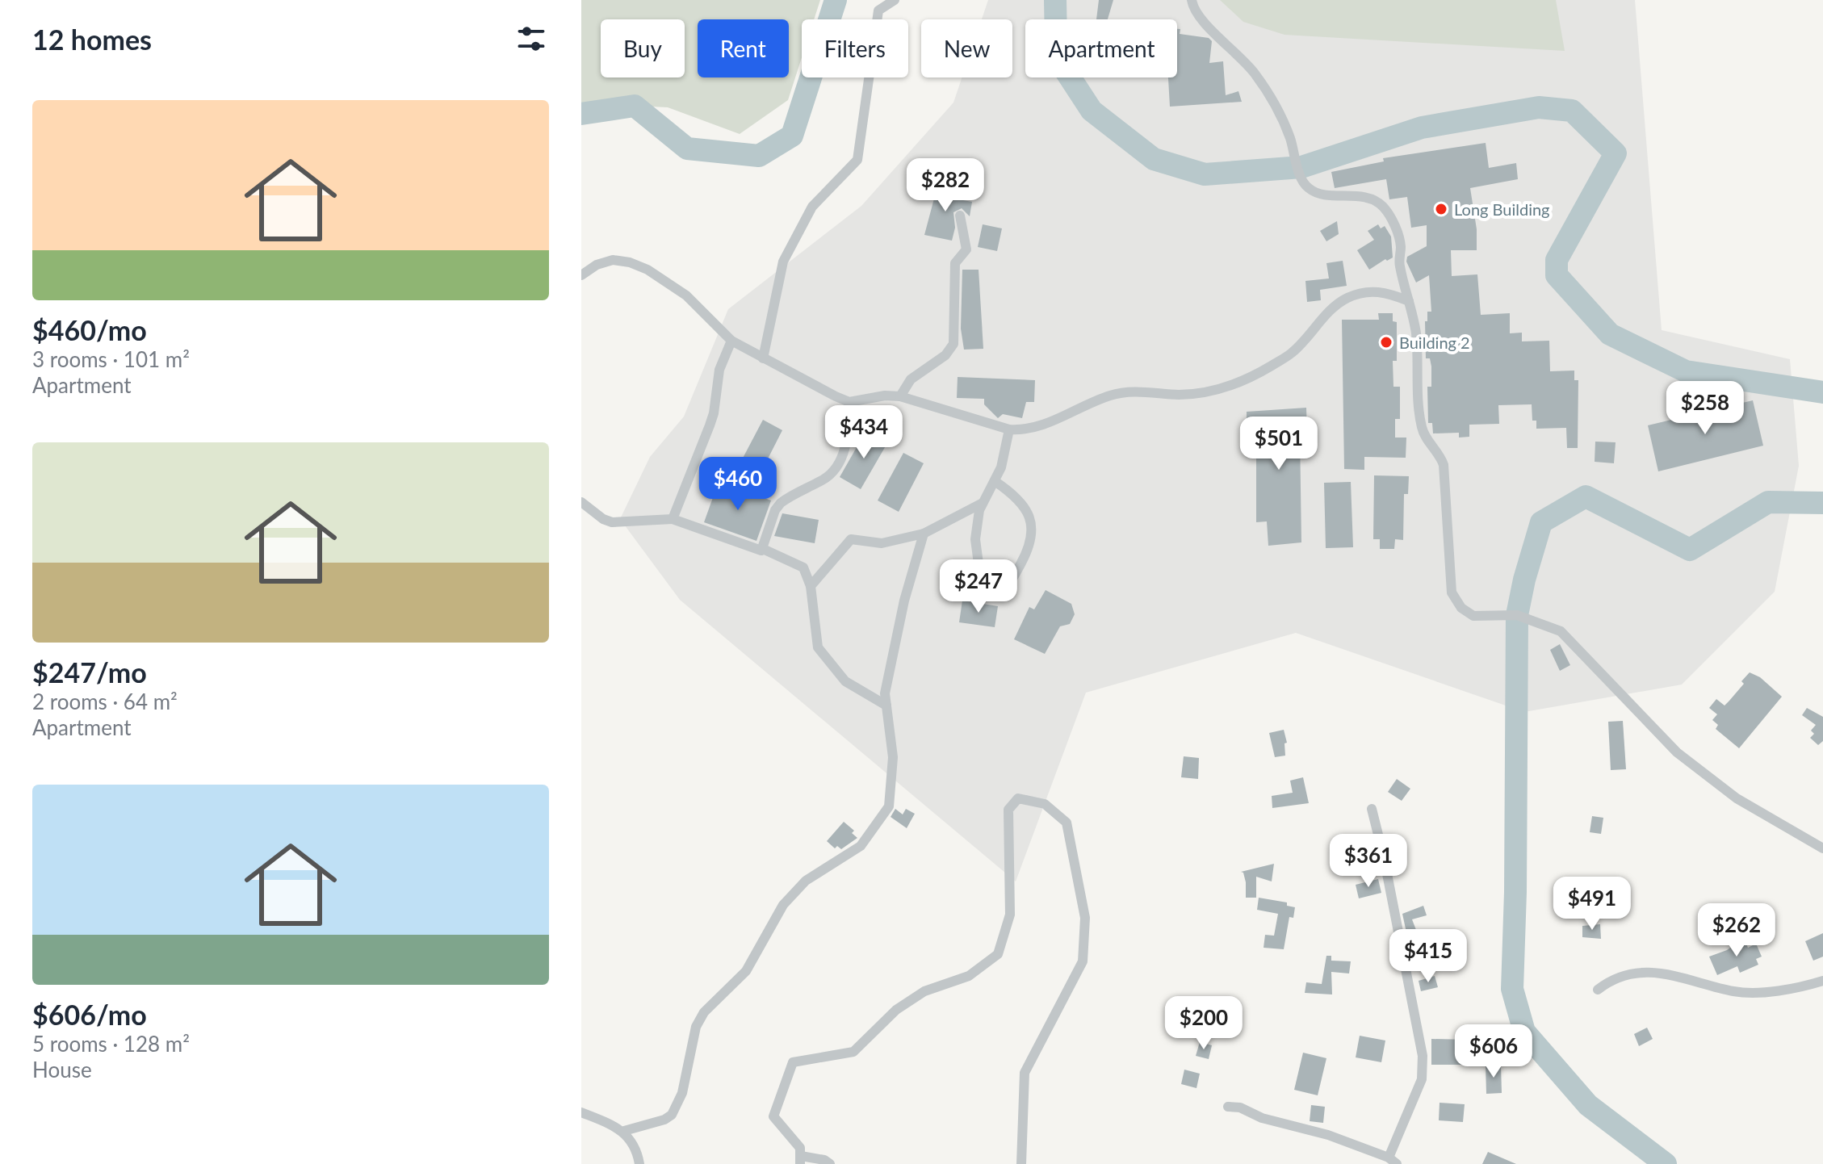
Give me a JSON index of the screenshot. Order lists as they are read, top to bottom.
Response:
{
  "places": ["Long Building", "Building 2"],
  "page": {
    "heading": "12 homes",
    "chip": [
      "Buy",
      "Rent",
      "Filters",
      "New",
      "Apartment"
    ],
    "list": [
      {
        "name": "$460/mo",
        "note": "3 rooms · 101 m² · Apartment"
      },
      {
        "name": "$247/mo",
        "note": "2 rooms · 64 m² · Apartment"
      },
      {
        "name": "$606/mo",
        "note": "5 rooms · 128 m² · House"
      }
    ],
    "price": [
      "$282",
      "$258",
      "$434",
      "$501",
      "$460",
      "$247",
      "$361",
      "$491",
      "$262",
      "$415",
      "$200",
      "$606"
    ]
  }
}
